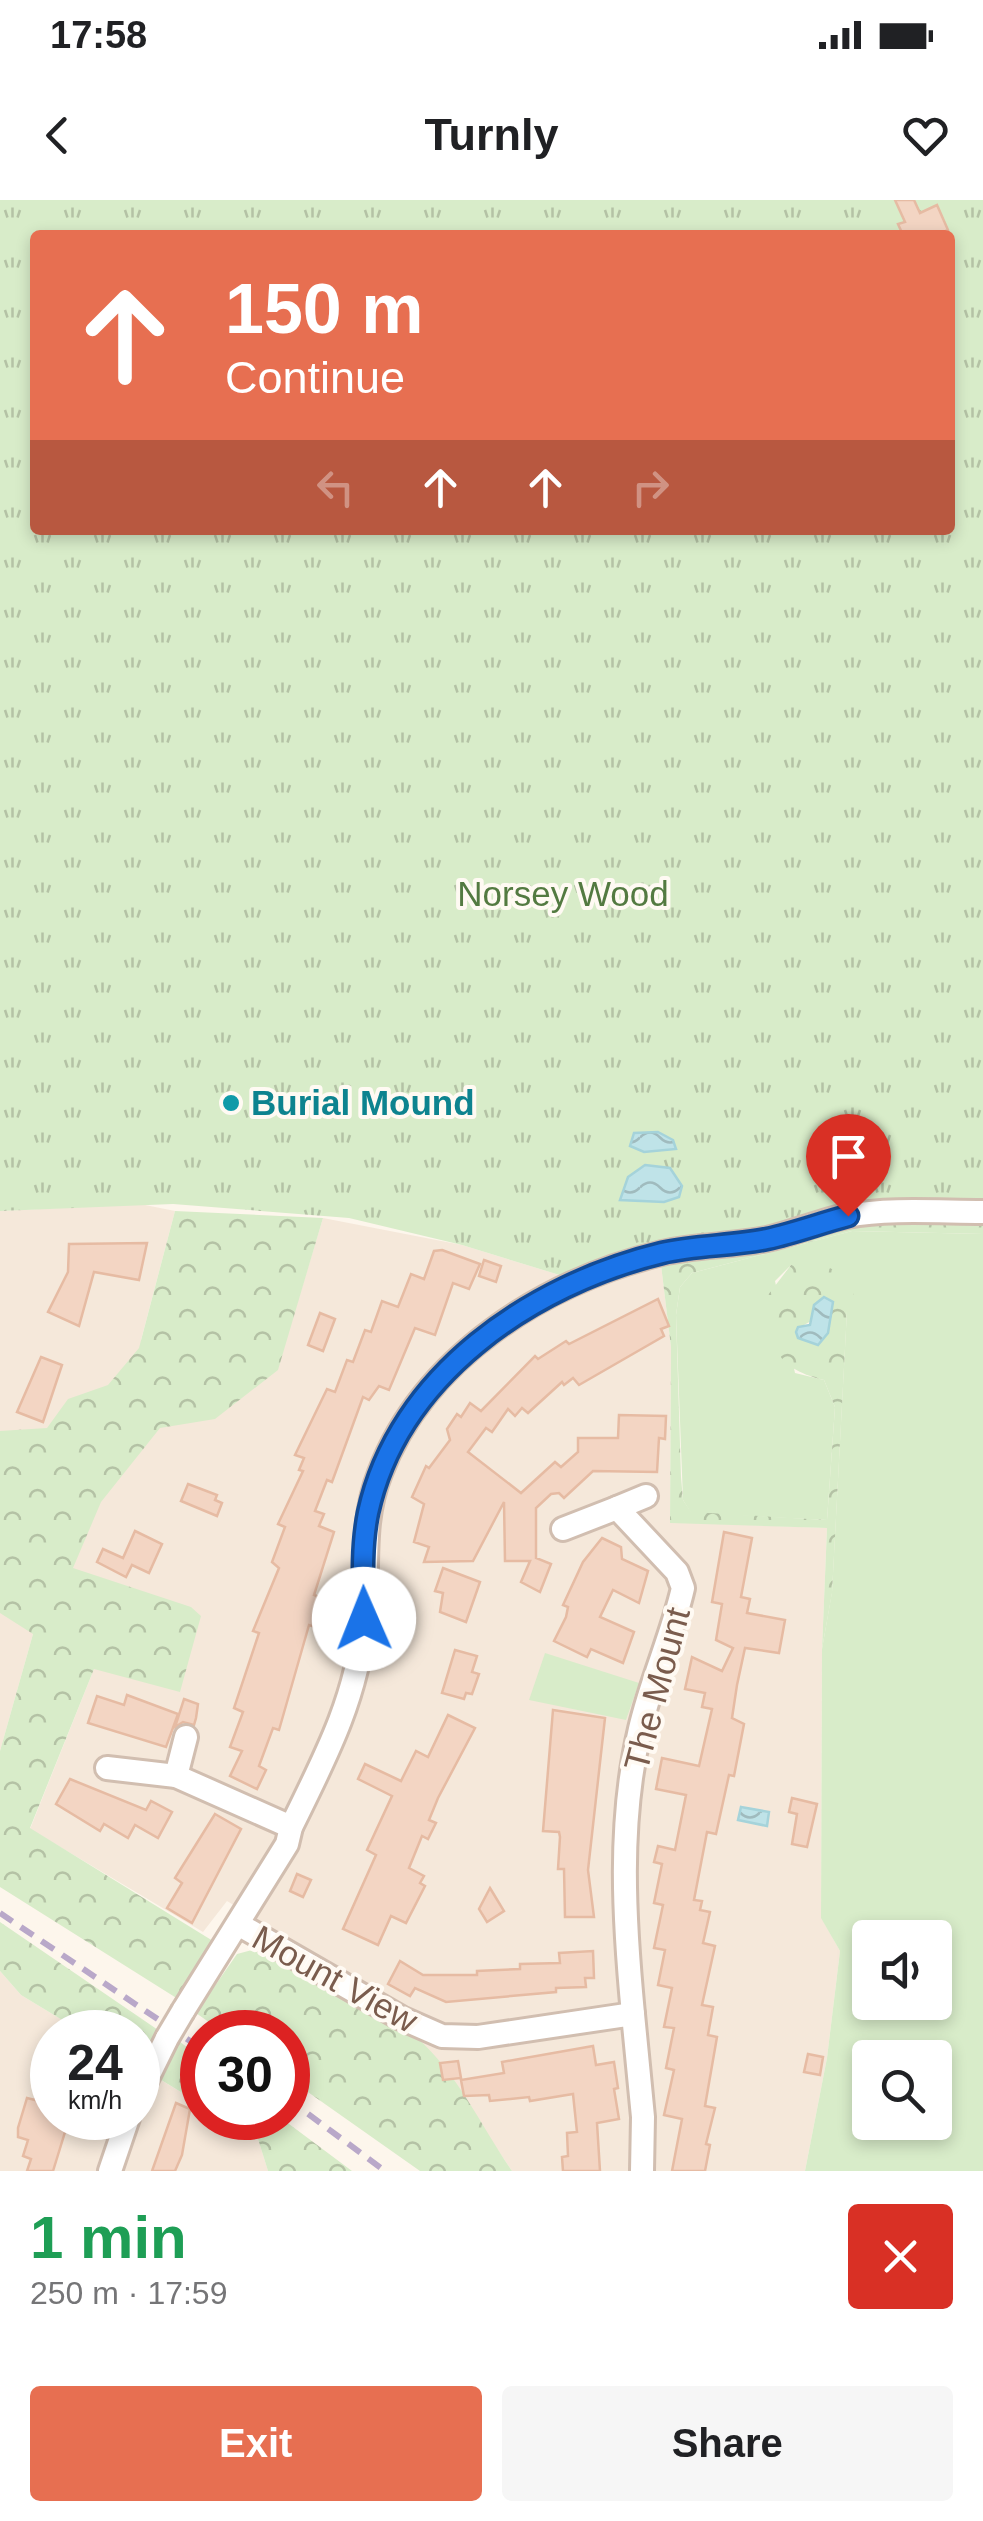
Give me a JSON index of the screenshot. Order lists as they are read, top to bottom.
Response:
{
  "streets": {
    "street": ["The Mount", "Mount View"]
  },
  "crossings": [
    ["The Mount", "Mount View"]
  ],
  "parks": ["Norsey Wood"],
  "places": ["Burial Mound"],
  "page": {
    "status": "17:58",
    "header": "Turnly",
    "turn": ["150 m", "Continue"],
    "speed": "24 km/h",
    "limit": "30",
    "heading": ["1 min", "250 m · 17:59"],
    "buttons": ["Exit", "Share"]
  }
}
